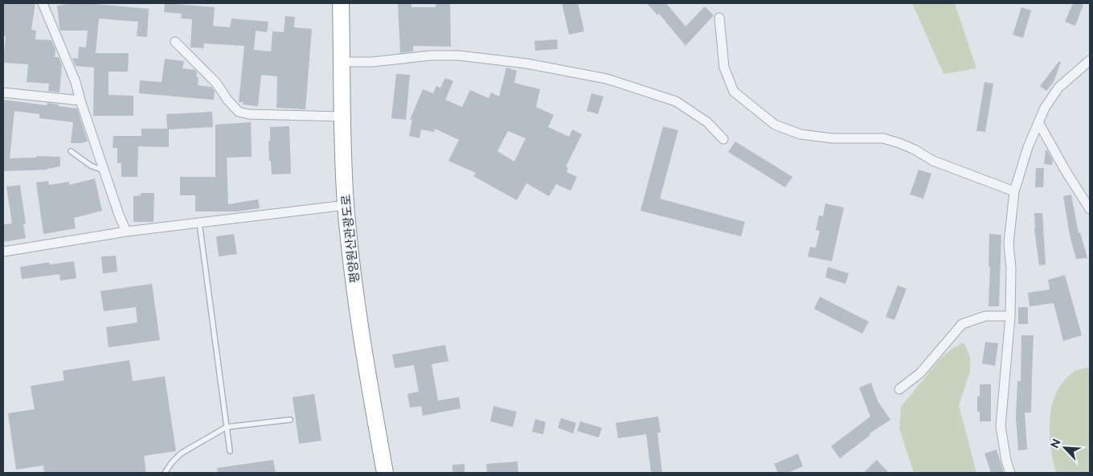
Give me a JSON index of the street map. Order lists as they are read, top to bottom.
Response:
{
  "streets": {
    "highway": ["평양원산관광도로"]
  },
  "north": "top left"
}
